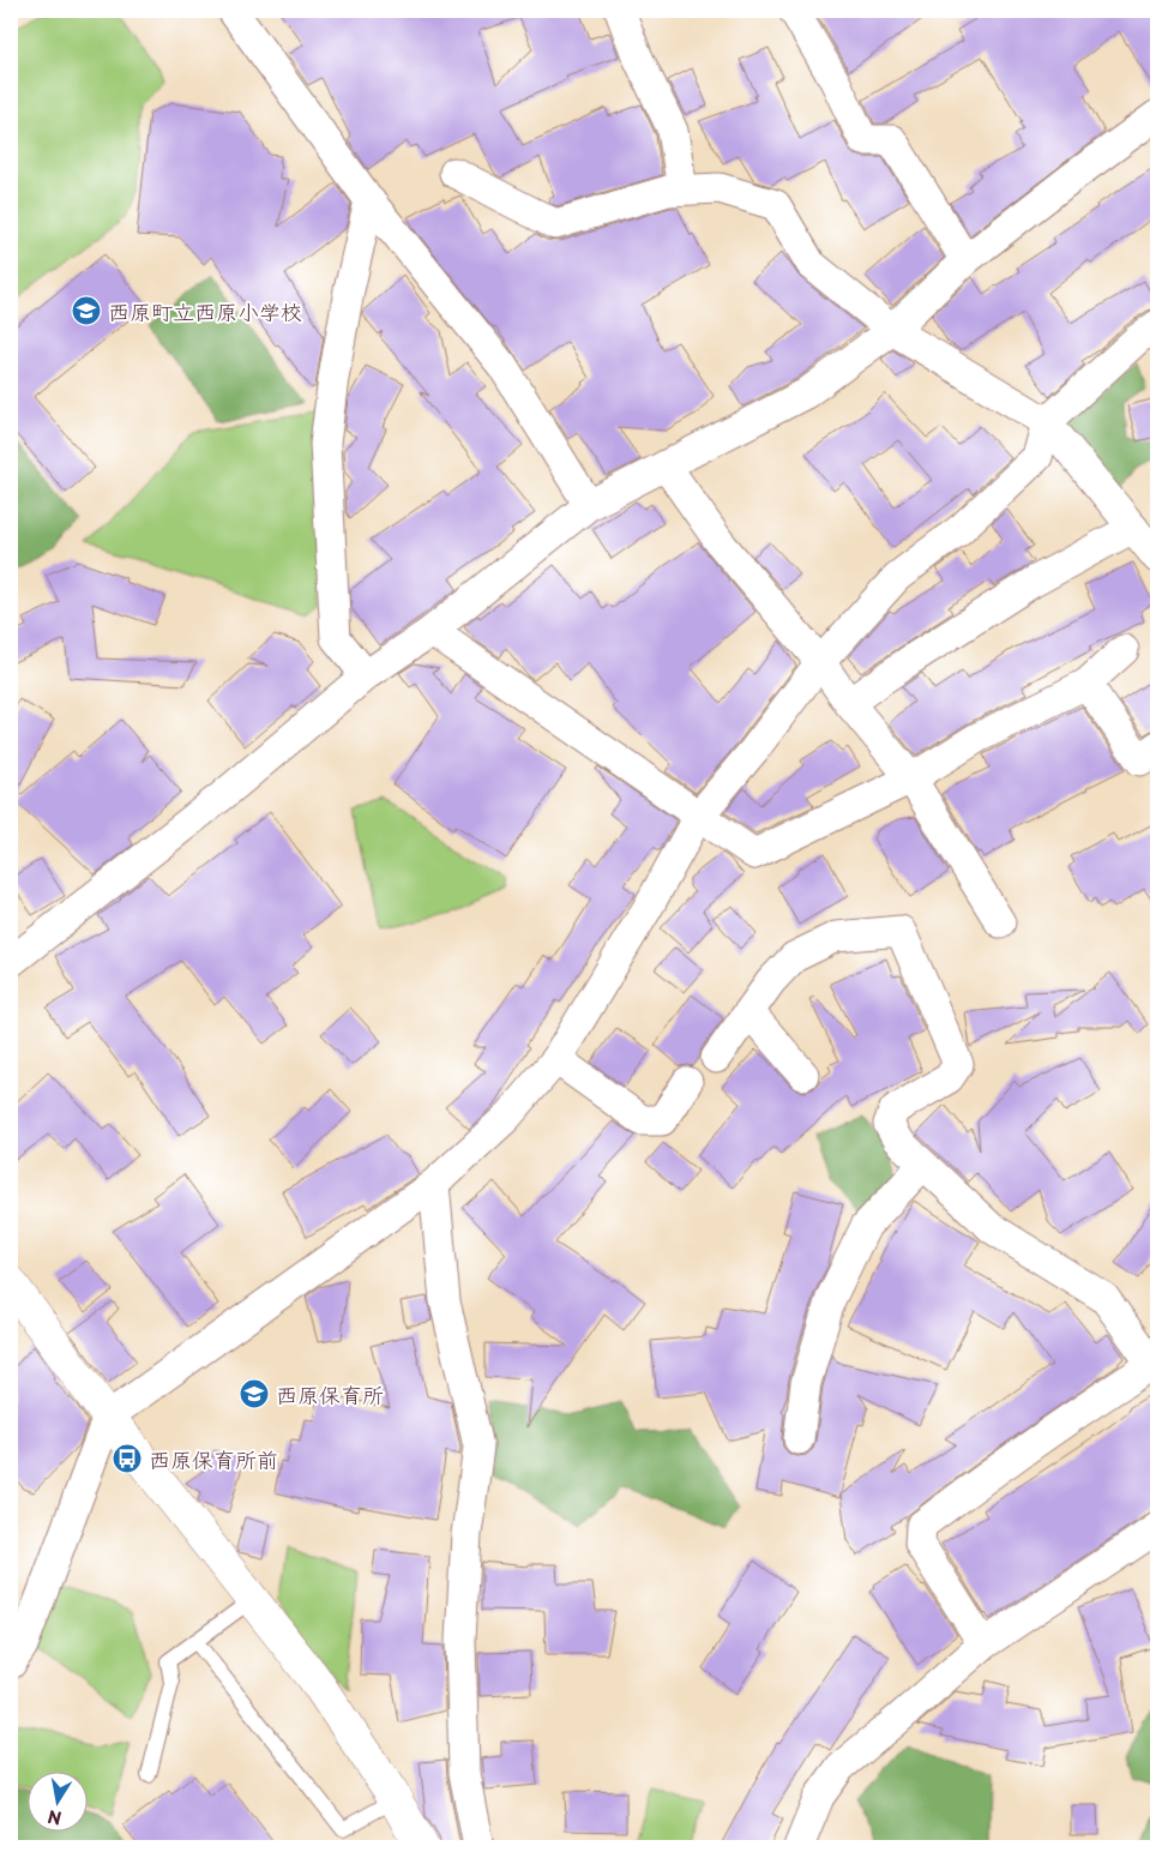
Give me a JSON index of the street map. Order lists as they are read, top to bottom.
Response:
{
  "places": {
    "school or university": ["西原町立西原小学校", "西原保育所"],
    "bus stop": ["西原保育所前"]
  },
  "north": "bottom"
}
